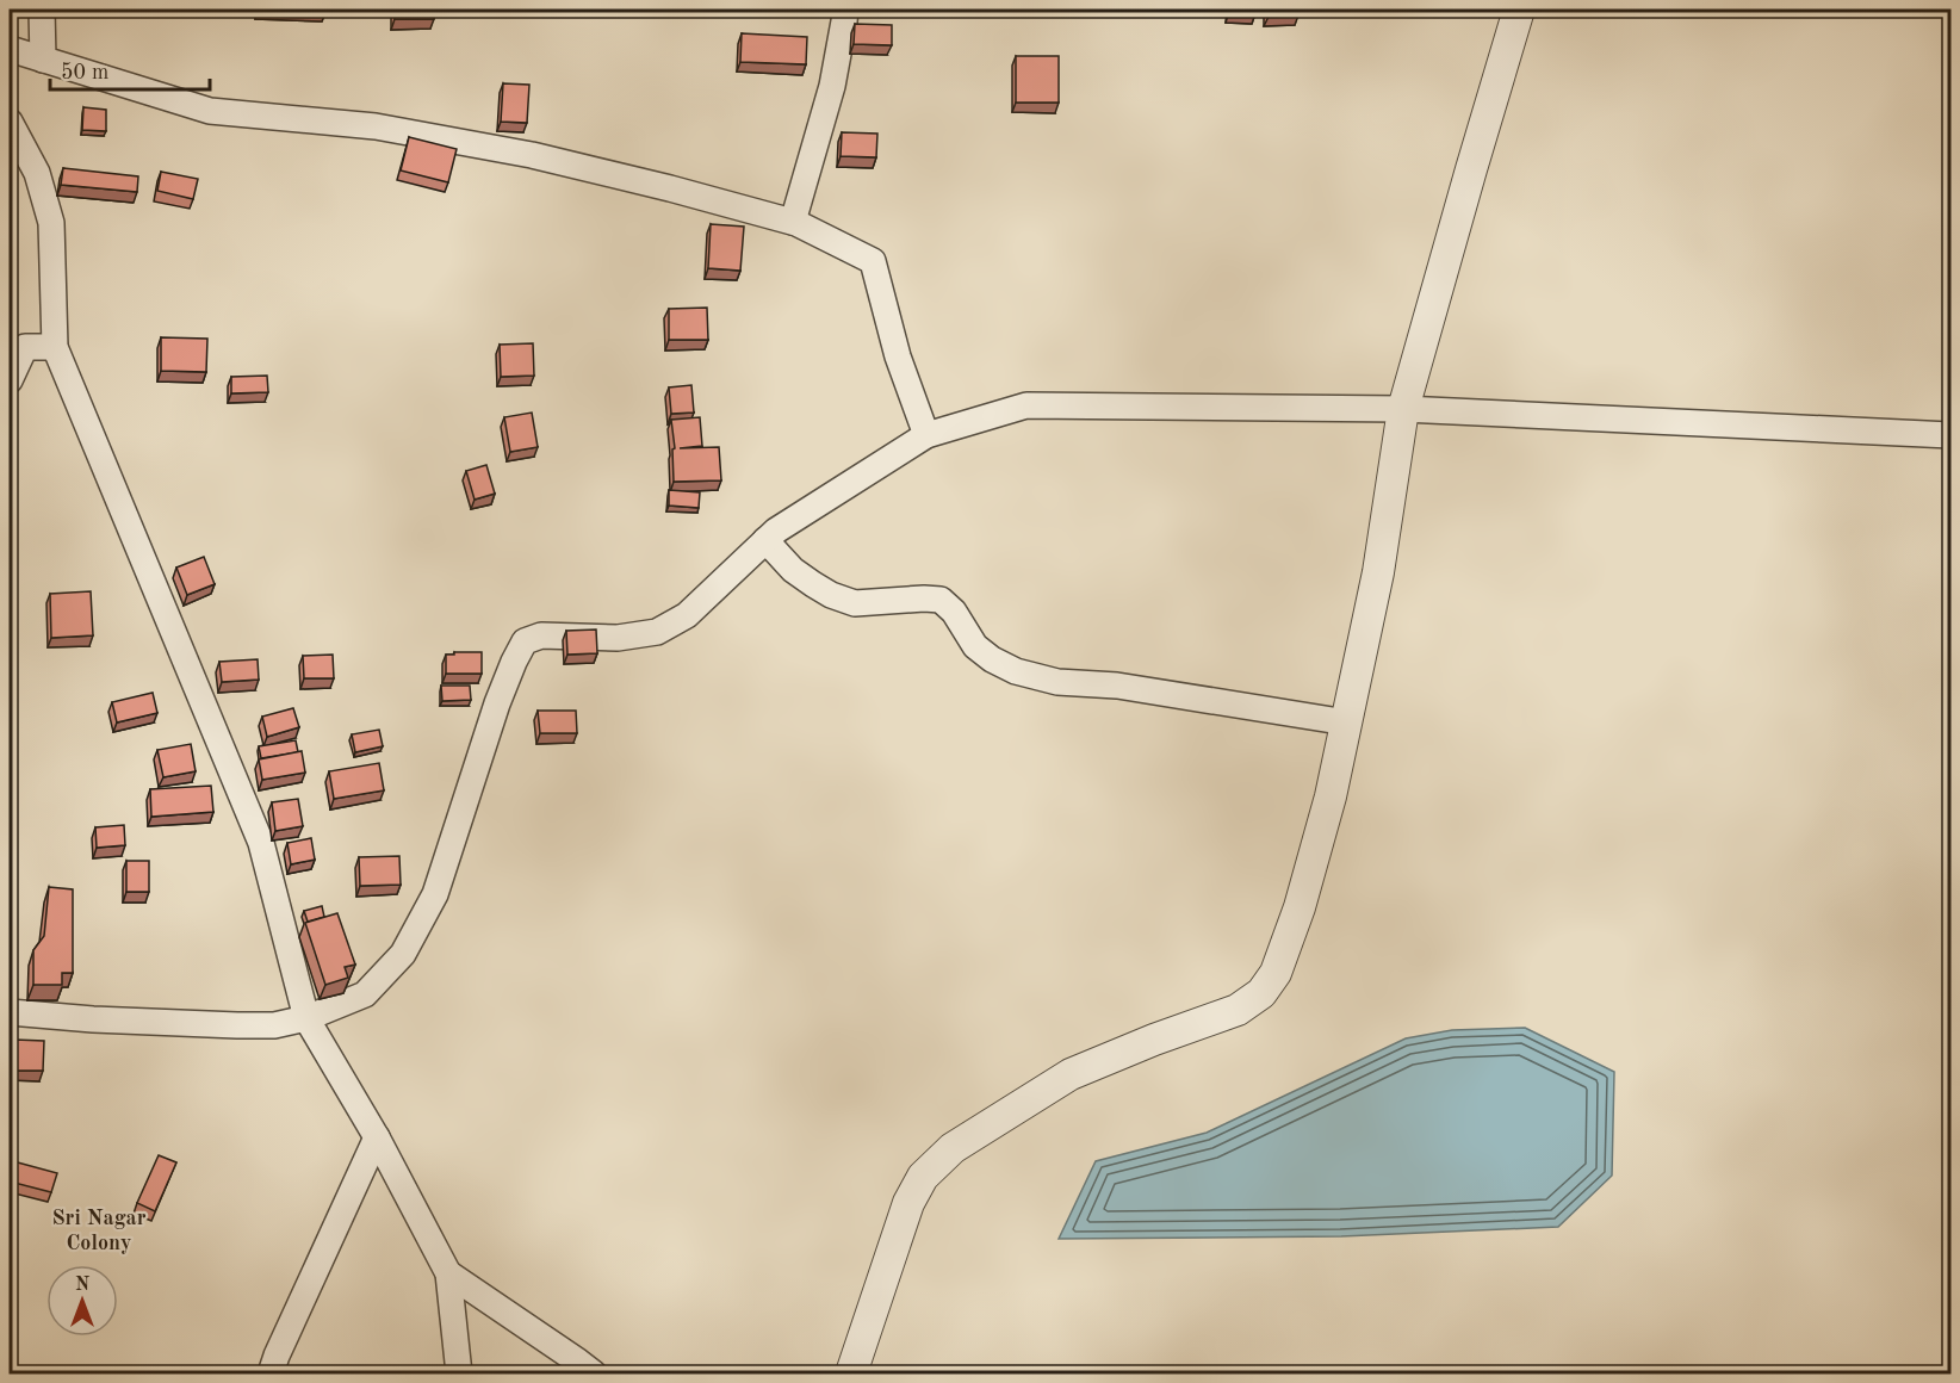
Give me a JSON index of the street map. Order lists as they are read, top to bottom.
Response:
{
  "districts": ["Sri Nagar Colony"],
  "scale_bar": "50 m",
  "north": "top"
}
